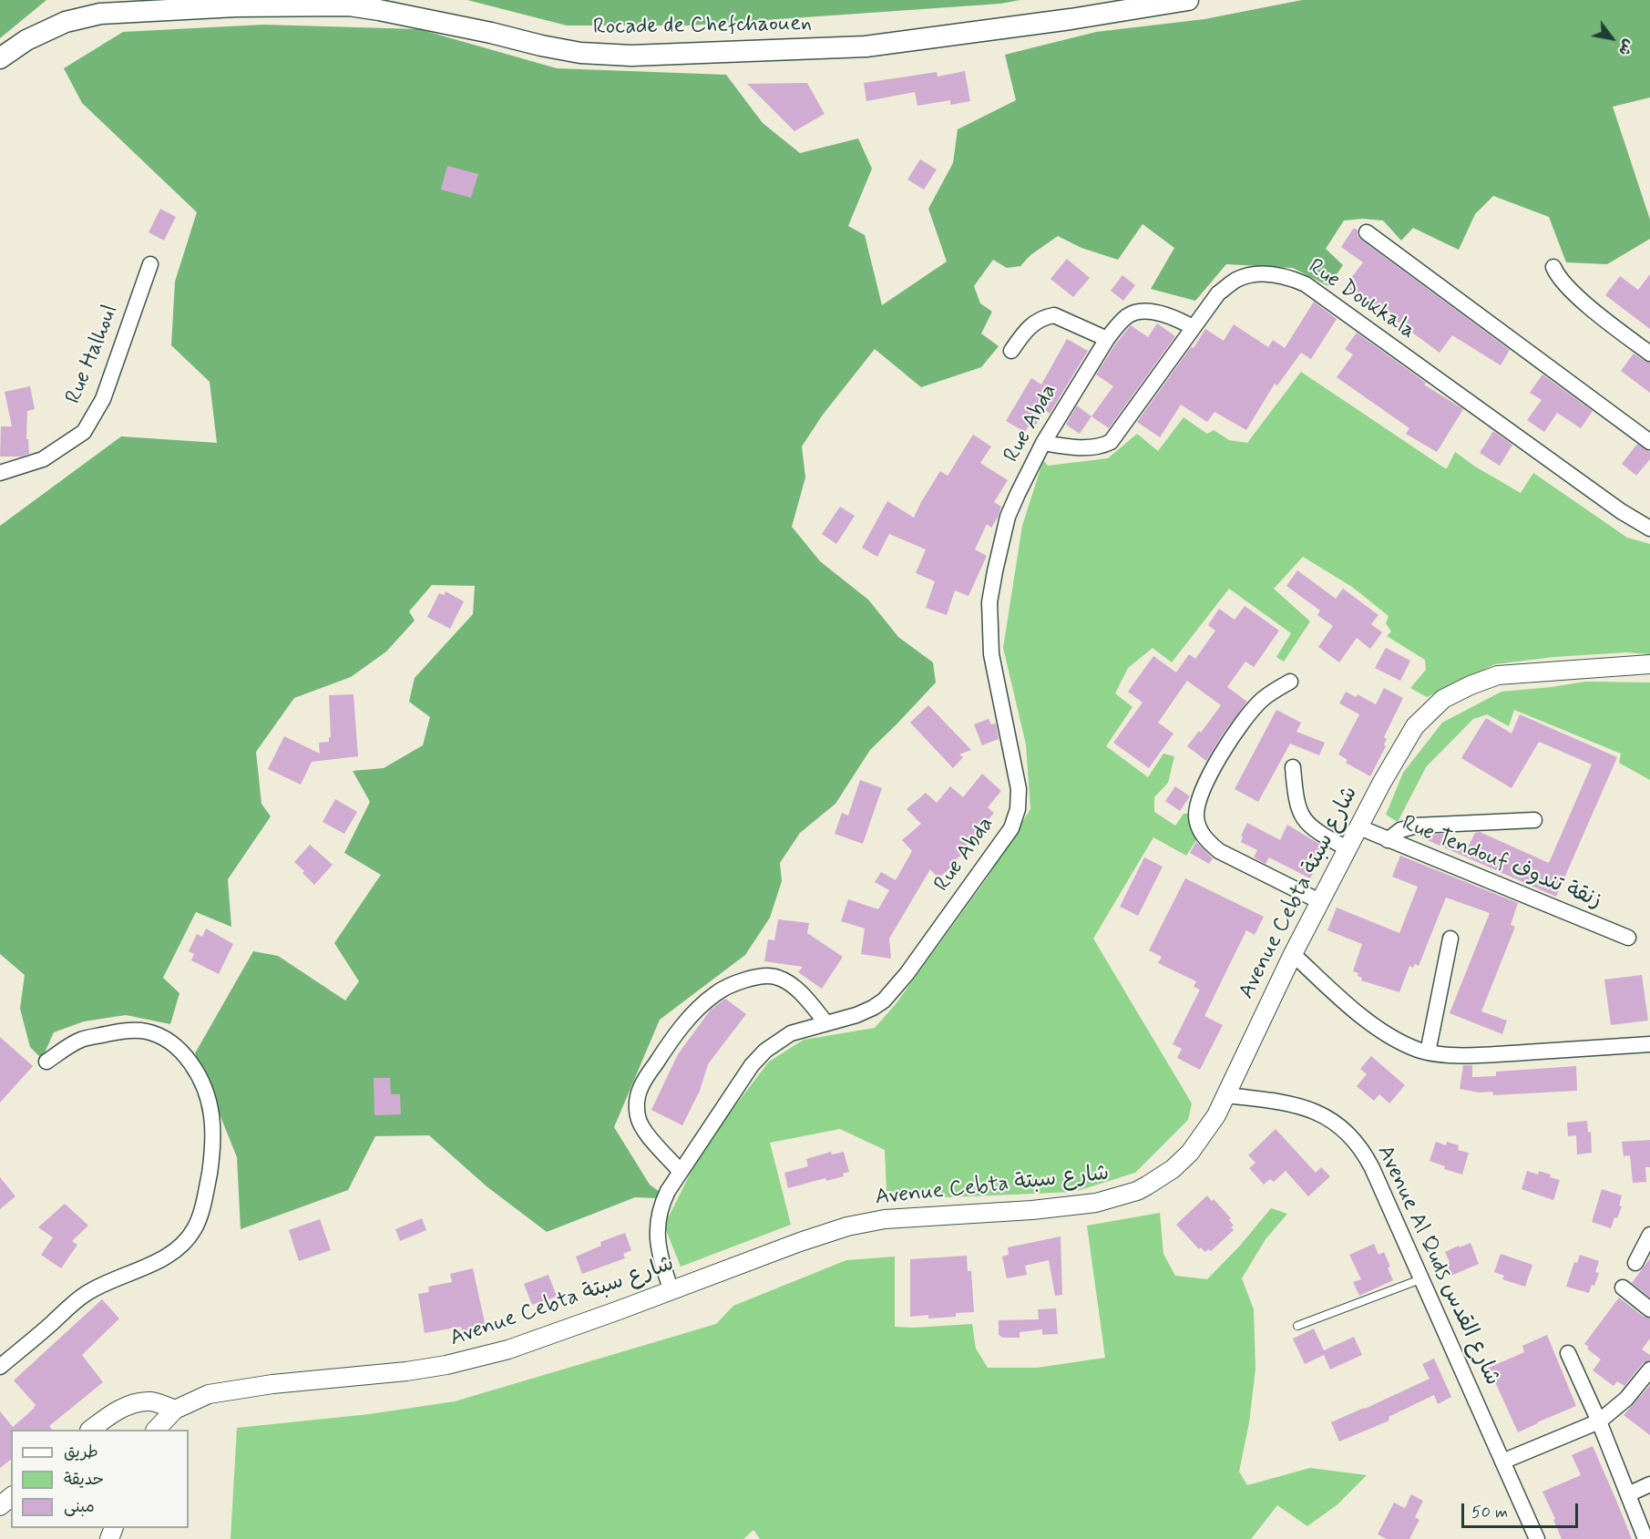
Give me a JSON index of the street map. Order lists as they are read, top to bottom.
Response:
{
  "streets": {
    "main road": ["Rocade de Chefchaouen"],
    "street": [
      "Rue Doukkala",
      "Rue Halhoul",
      "Rue Abda",
      "Rue Tendouf زنقة تندوف",
      "Avenue Cebta شارع سبتة",
      "Avenue Al Quds شارع القدس"
    ]
  },
  "crossings": [
    ["Rue Doukkala", "Rue Abda"],
    ["Rue Abda", "Avenue Cebta شارع سبتة"],
    ["Rue Tendouf زنقة تندوف", "Avenue Cebta شارع سبتة"],
    ["Avenue Cebta شارع سبتة", "Avenue Al Quds شارع القدس"]
  ],
  "legend": ["طريق", "حديقة", "مبنى"],
  "scale_bar": "50 m",
  "north": "bottom right"
}
